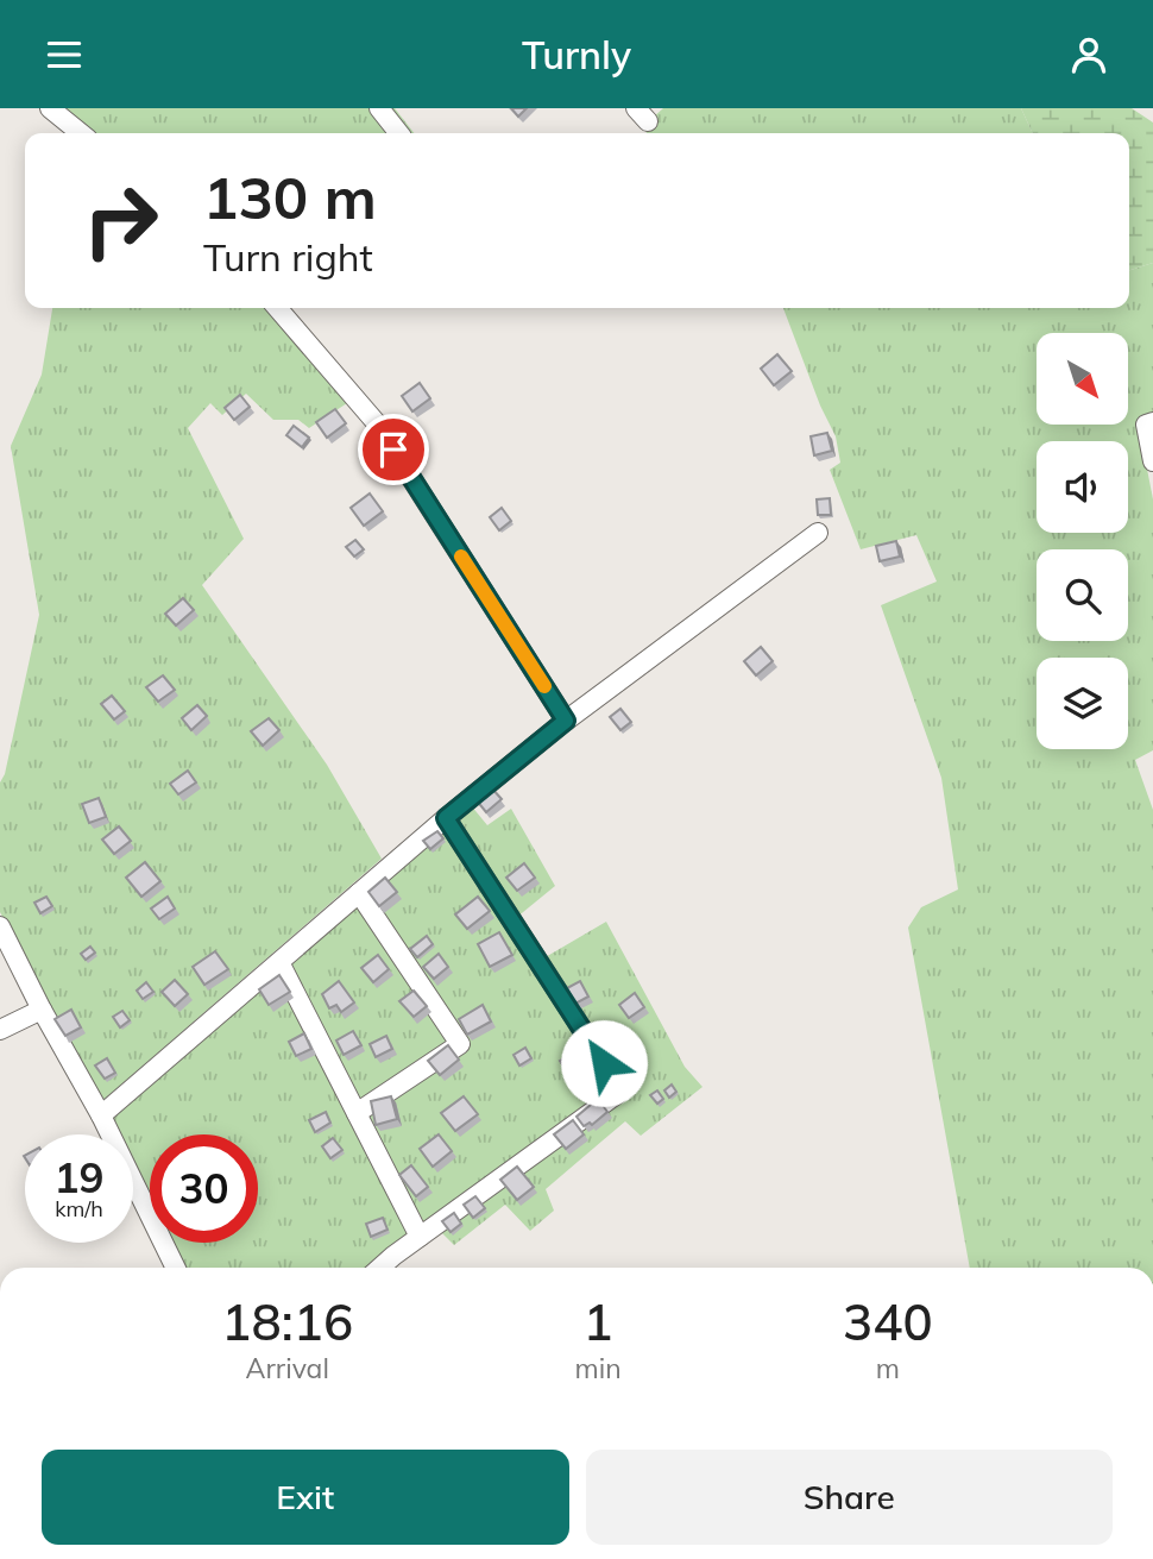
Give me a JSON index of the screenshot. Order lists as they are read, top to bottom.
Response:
{
  "north": "bottom right",
  "page": {
    "header": "Turnly",
    "turn": ["130 m", "Turn right"],
    "speed": "19 km/h",
    "limit": "30",
    "eta": [
      "18:16",
      "Arrival",
      "1",
      "min",
      "340",
      "m"
    ],
    "buttons": ["Exit", "Share"]
  }
}
